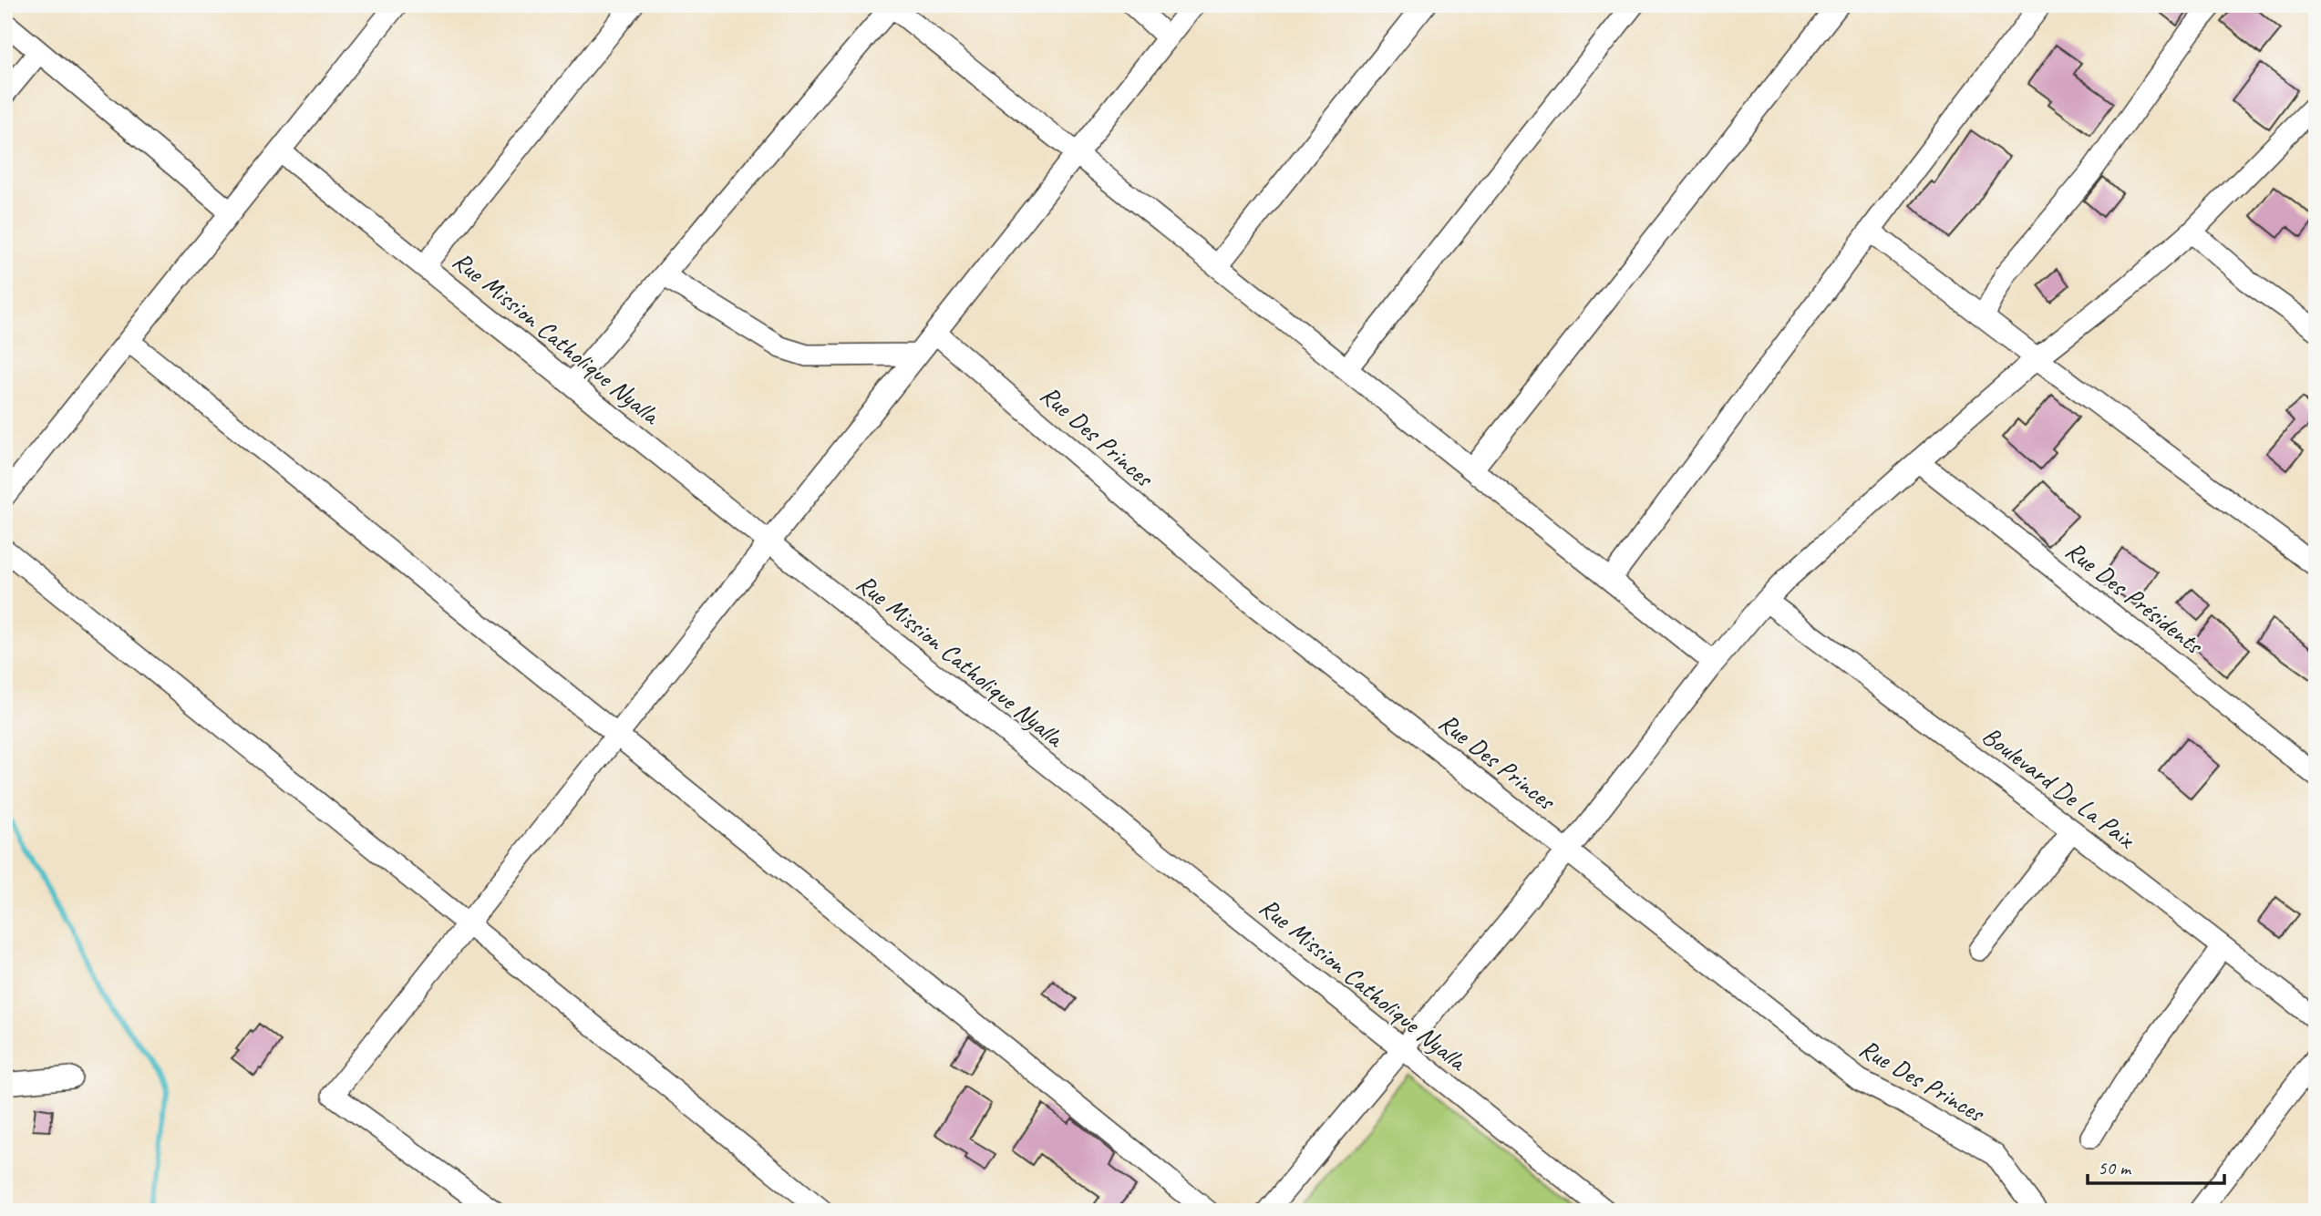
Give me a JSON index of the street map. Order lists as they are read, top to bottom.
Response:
{
  "streets": {
    "street": [
      "Rue Mission Catholique Nyalla",
      "Rue Des Princes",
      "Rue Des Présidents",
      "Boulevard De La Paix"
    ]
  },
  "scale_bar": "50 m"
}
